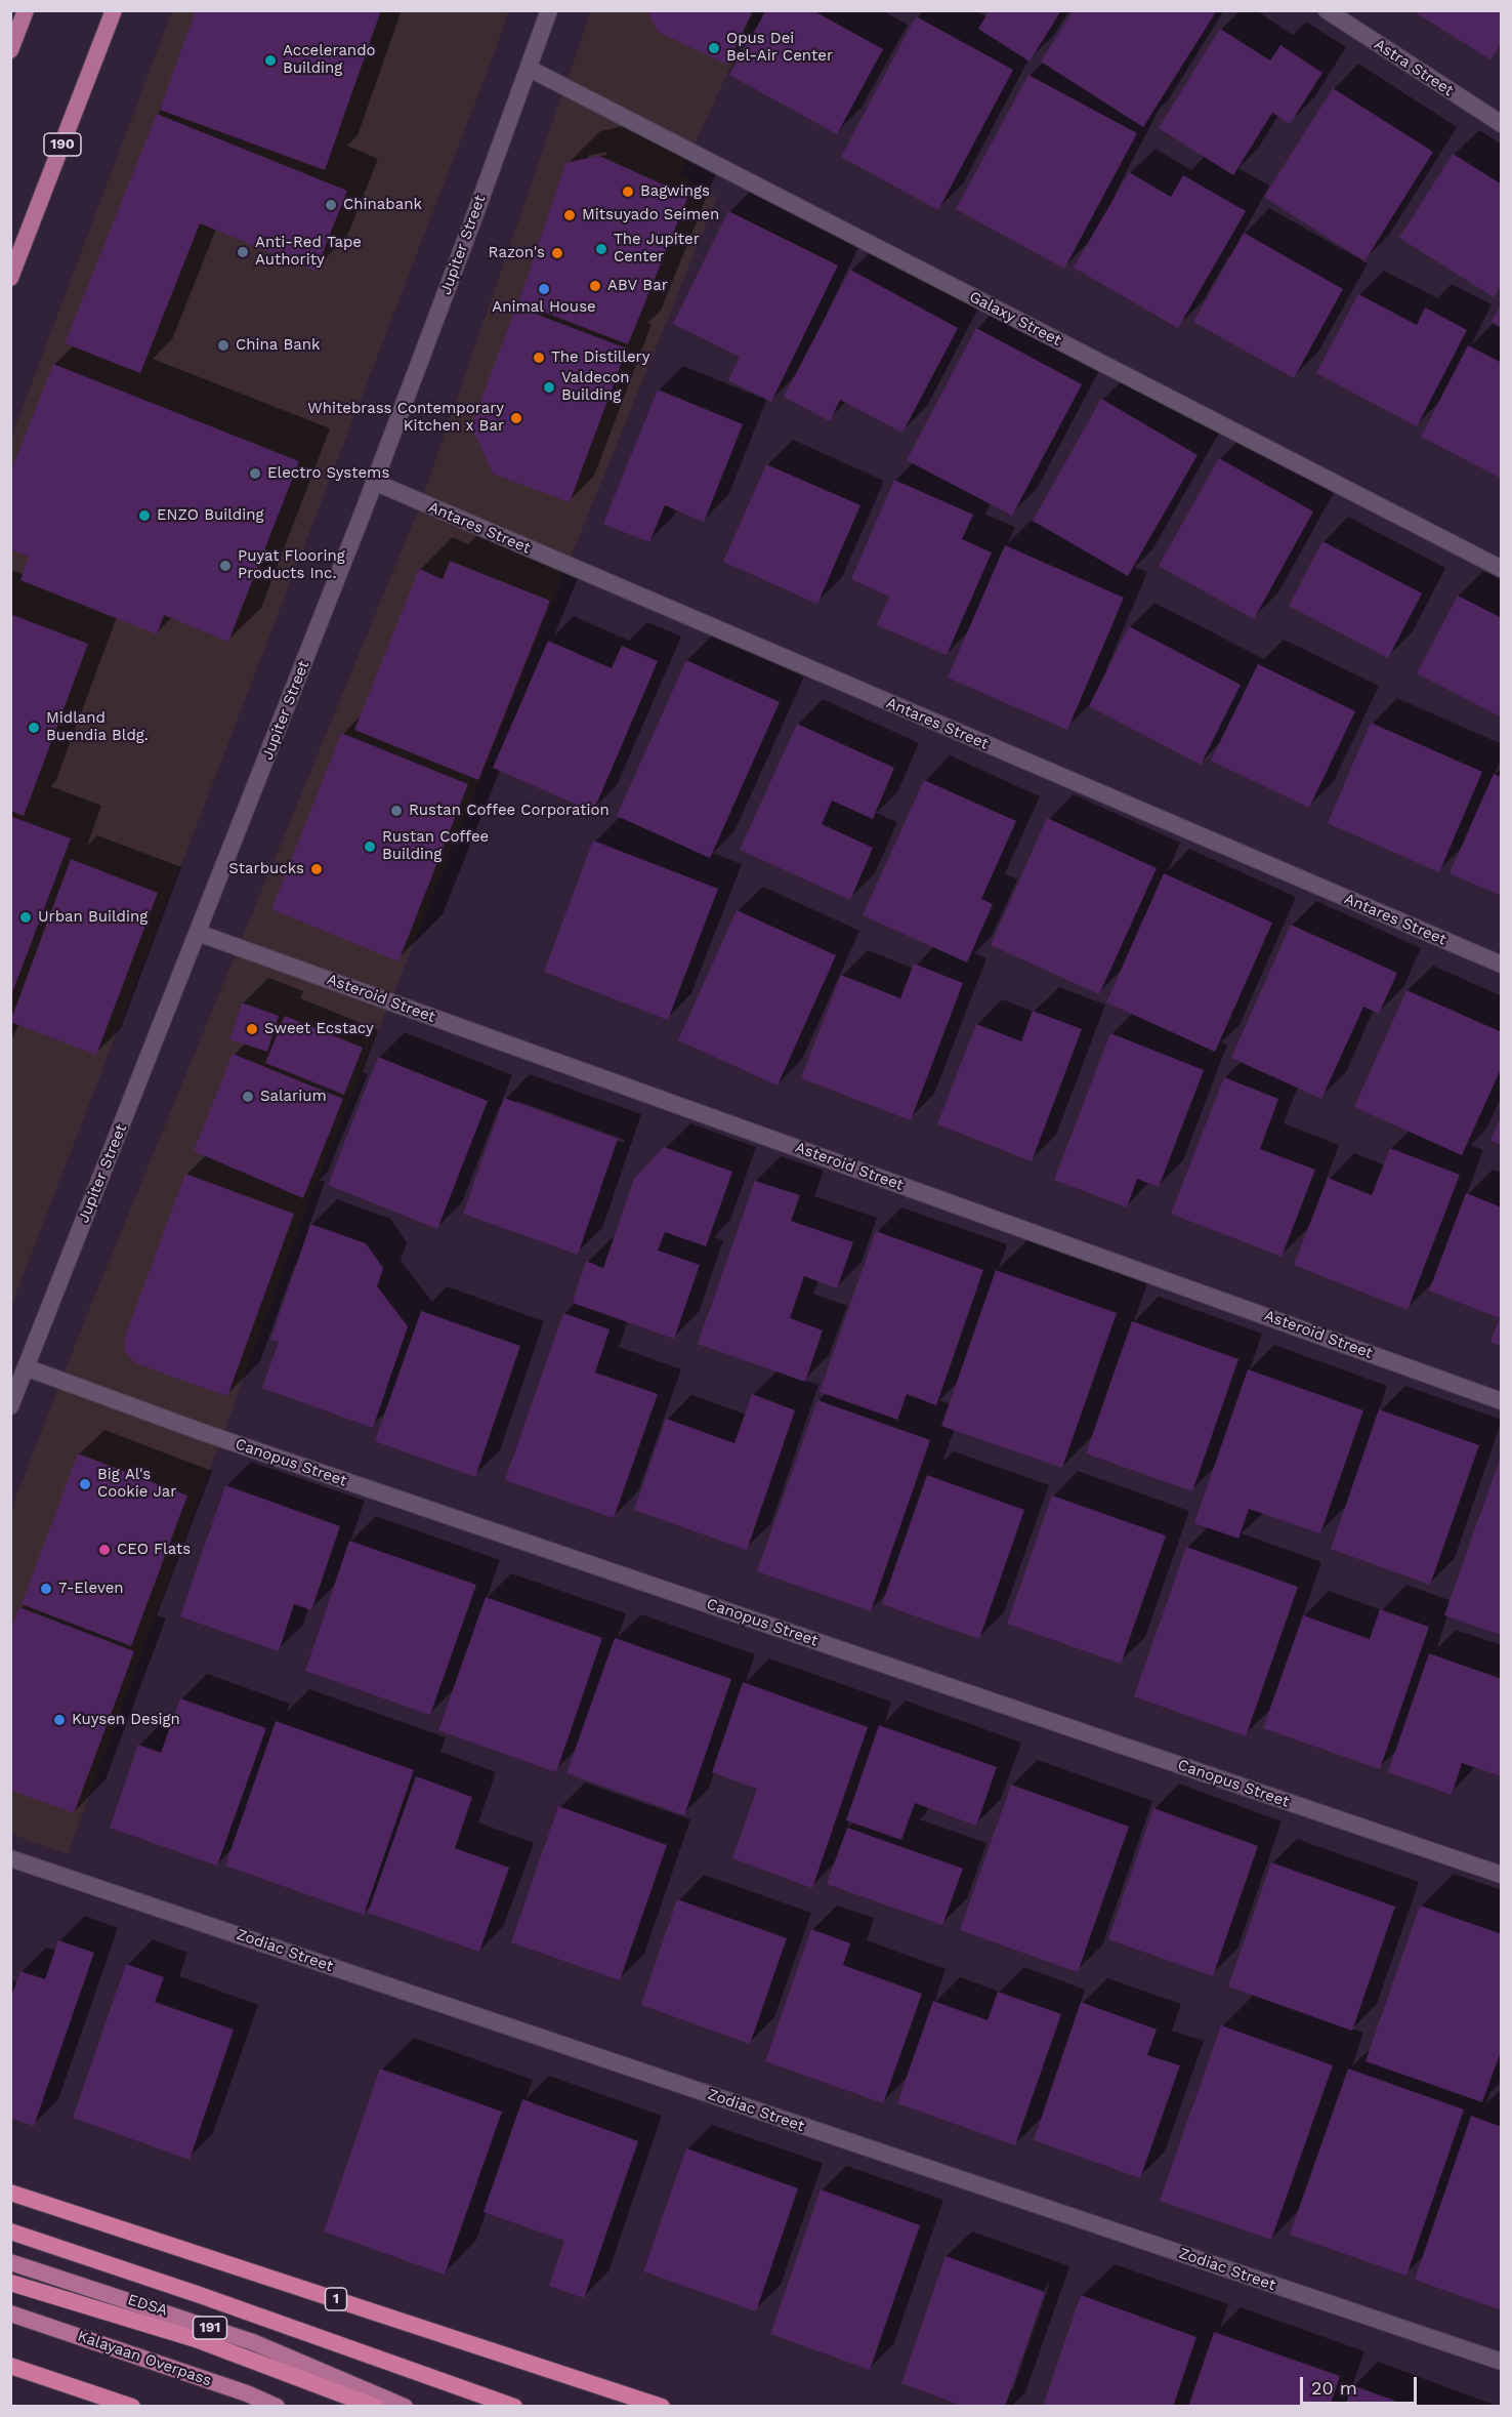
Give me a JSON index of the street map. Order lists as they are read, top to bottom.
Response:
{
  "streets": {
    "highway": ["1", "EDSA"],
    "main road": ["190", "191", "Kalayaan Overpass"],
    "street": [
      "Astra Street",
      "Jupiter Street",
      "Galaxy Street",
      "Antares Street",
      "Asteroid Street",
      "Canopus Street",
      "Zodiac Street"
    ]
  },
  "crossings": [
    ["Jupiter Street", "Galaxy Street"],
    ["Jupiter Street", "Antares Street"],
    ["Jupiter Street", "Asteroid Street"],
    ["Jupiter Street", "Canopus Street"]
  ],
  "places": [
    "Opus Dei Bel-Air Center",
    "Accelerando Building",
    "Bagwings",
    "Chinabank",
    "Mitsuyado Seimen",
    "The Jupiter Center",
    "Anti-Red Tape Authority",
    "Razon's",
    "ABV Bar",
    "Animal House",
    "China Bank",
    "The Distillery",
    "Valdecon Building",
    "Whitebrass Contemporary Kitchen x Bar",
    "Electro Systems",
    "ENZO Building",
    "Puyat Flooring Products Inc.",
    "Midland Buendia Bldg.",
    "Rustan Coffee Corporation",
    "Rustan Coffee Building",
    "Starbucks",
    "Urban Building",
    "Sweet Ecstacy",
    "Salarium",
    "Big Al's Cookie Jar",
    "CEO Flats",
    "7-Eleven",
    "Kuysen Design"
  ],
  "scale_bar": "20 m"
}
